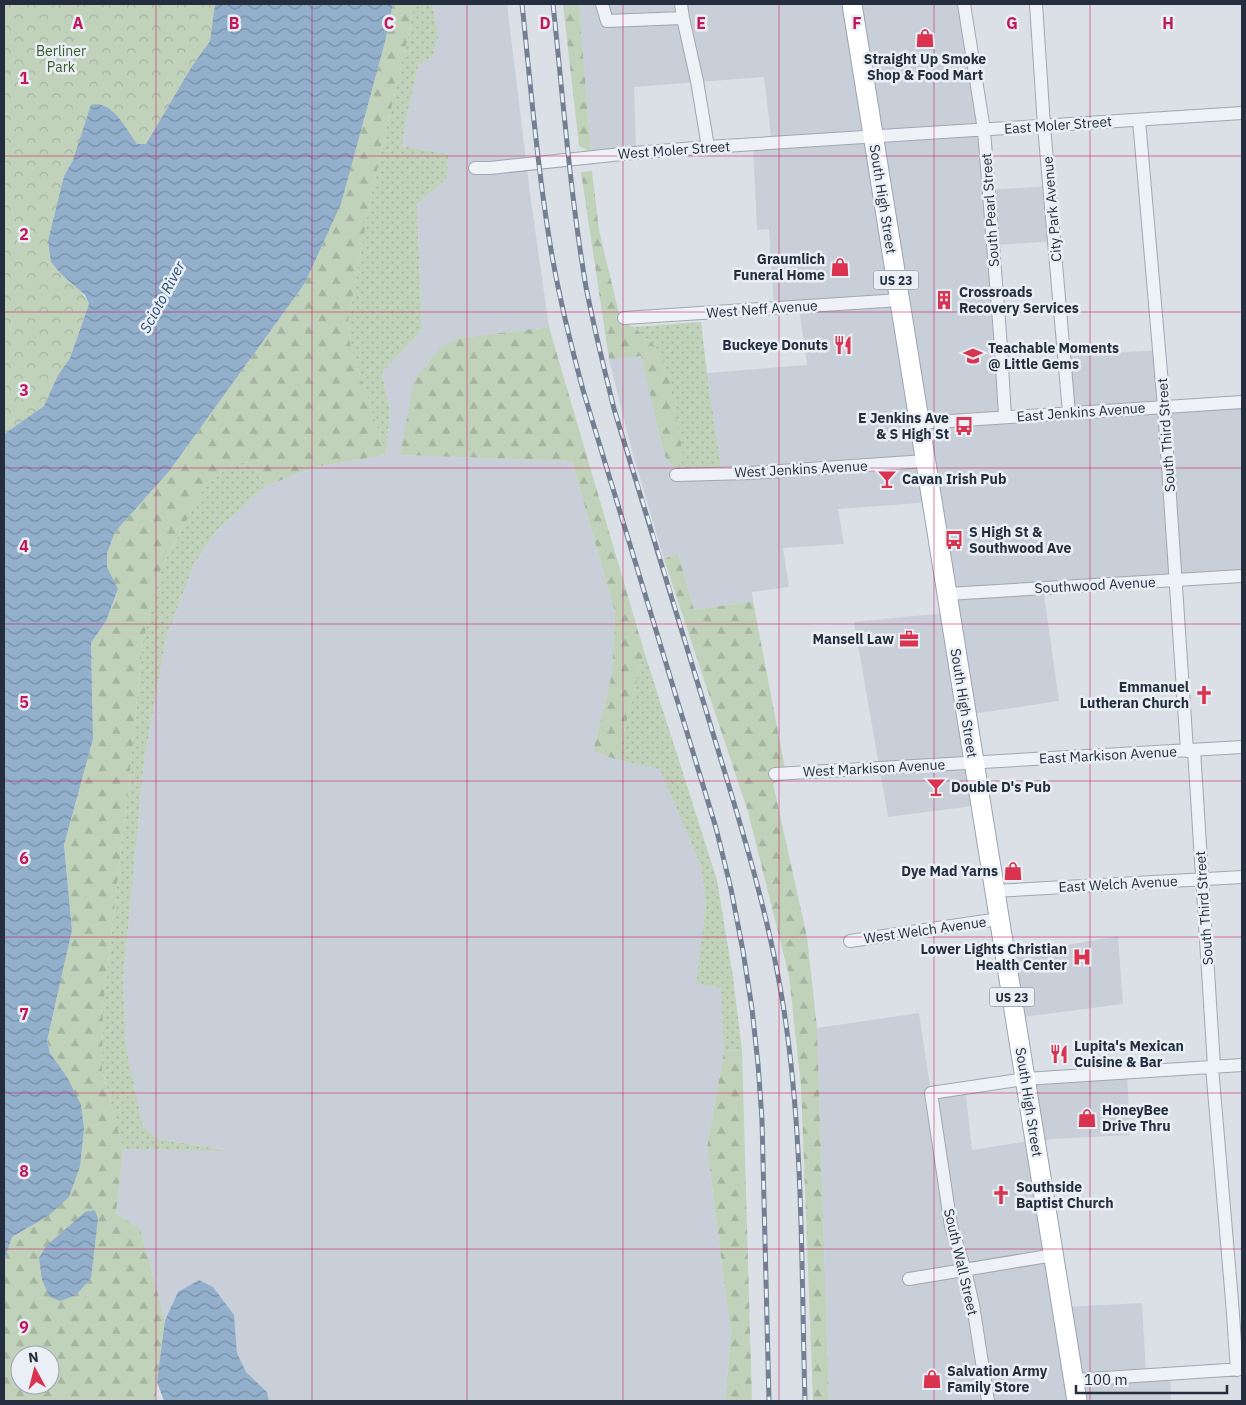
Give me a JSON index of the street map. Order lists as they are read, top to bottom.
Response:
{
  "streets": {
    "main road": ["South High Street", "US 23"],
    "street": [
      "East Moler Street",
      "West Moler Street",
      "City Park Avenue",
      "South Pearl Street",
      "West Neff Avenue",
      "East Jenkins Avenue",
      "South Third Street",
      "West Jenkins Avenue",
      "Southwood Avenue",
      "East Markison Avenue",
      "West Markison Avenue",
      "East Welch Avenue",
      "West Welch Avenue",
      "South Wall Street"
    ]
  },
  "crossings": [
    ["East Moler Street", "West Moler Street"],
    ["East Moler Street", "South High Street"],
    ["East Moler Street", "City Park Avenue"],
    ["East Moler Street", "South Pearl Street"],
    ["East Moler Street", "South Third Street"],
    ["West Moler Street", "South High Street"],
    ["South High Street", "West Neff Avenue"],
    ["South High Street", "East Jenkins Avenue"],
    ["South High Street", "West Jenkins Avenue"],
    ["South High Street", "Southwood Avenue"],
    ["South High Street", "East Markison Avenue"],
    ["South High Street", "West Markison Avenue"],
    ["South High Street", "East Welch Avenue"],
    ["South High Street", "West Welch Avenue"],
    ["South High Street", "South Wall Street"],
    ["City Park Avenue", "East Jenkins Avenue"],
    ["South Pearl Street", "East Jenkins Avenue"],
    ["East Jenkins Avenue", "South Third Street"],
    ["South Third Street", "Southwood Avenue"],
    ["South Third Street", "East Markison Avenue"],
    ["South Third Street", "East Welch Avenue"],
    ["East Markison Avenue", "West Markison Avenue"]
  ],
  "water": ["Scioto River"],
  "parks": ["Berliner Park"],
  "places": {
    "shop": [
      "Straight Up Smoke Shop & Food Mart",
      "Graumlich Funeral Home",
      "Dye Mad Yarns",
      "HoneyBee Drive Thru",
      "Salvation Army Family Store"
    ],
    "building": ["Crossroads Recovery Services"],
    "restaurant": ["Buckeye Donuts", "Lupita's Mexican Cuisine & Bar"],
    "school or university": ["Teachable Moments @ Little Gems"],
    "bus stop": ["E Jenkins Ave & S High St", "S High St & Southwood Ave"],
    "bar": ["Cavan Irish Pub", "Double D's Pub"],
    "office": ["Mansell Law"],
    "church": ["Emmanuel Lutheran Church", "Southside Baptist Church"],
    "hospital": ["Lower Lights Christian Health Center"]
  },
  "scale_bar": "100 m",
  "north": "top",
  "grid": {
    "columns": [
      "A",
      "B",
      "C",
      "D",
      "E",
      "F",
      "G",
      "H"
    ],
    "rows": [
      "1",
      "2",
      "3",
      "4",
      "5",
      "6",
      "7",
      "8",
      "9"
    ]
  }
}
